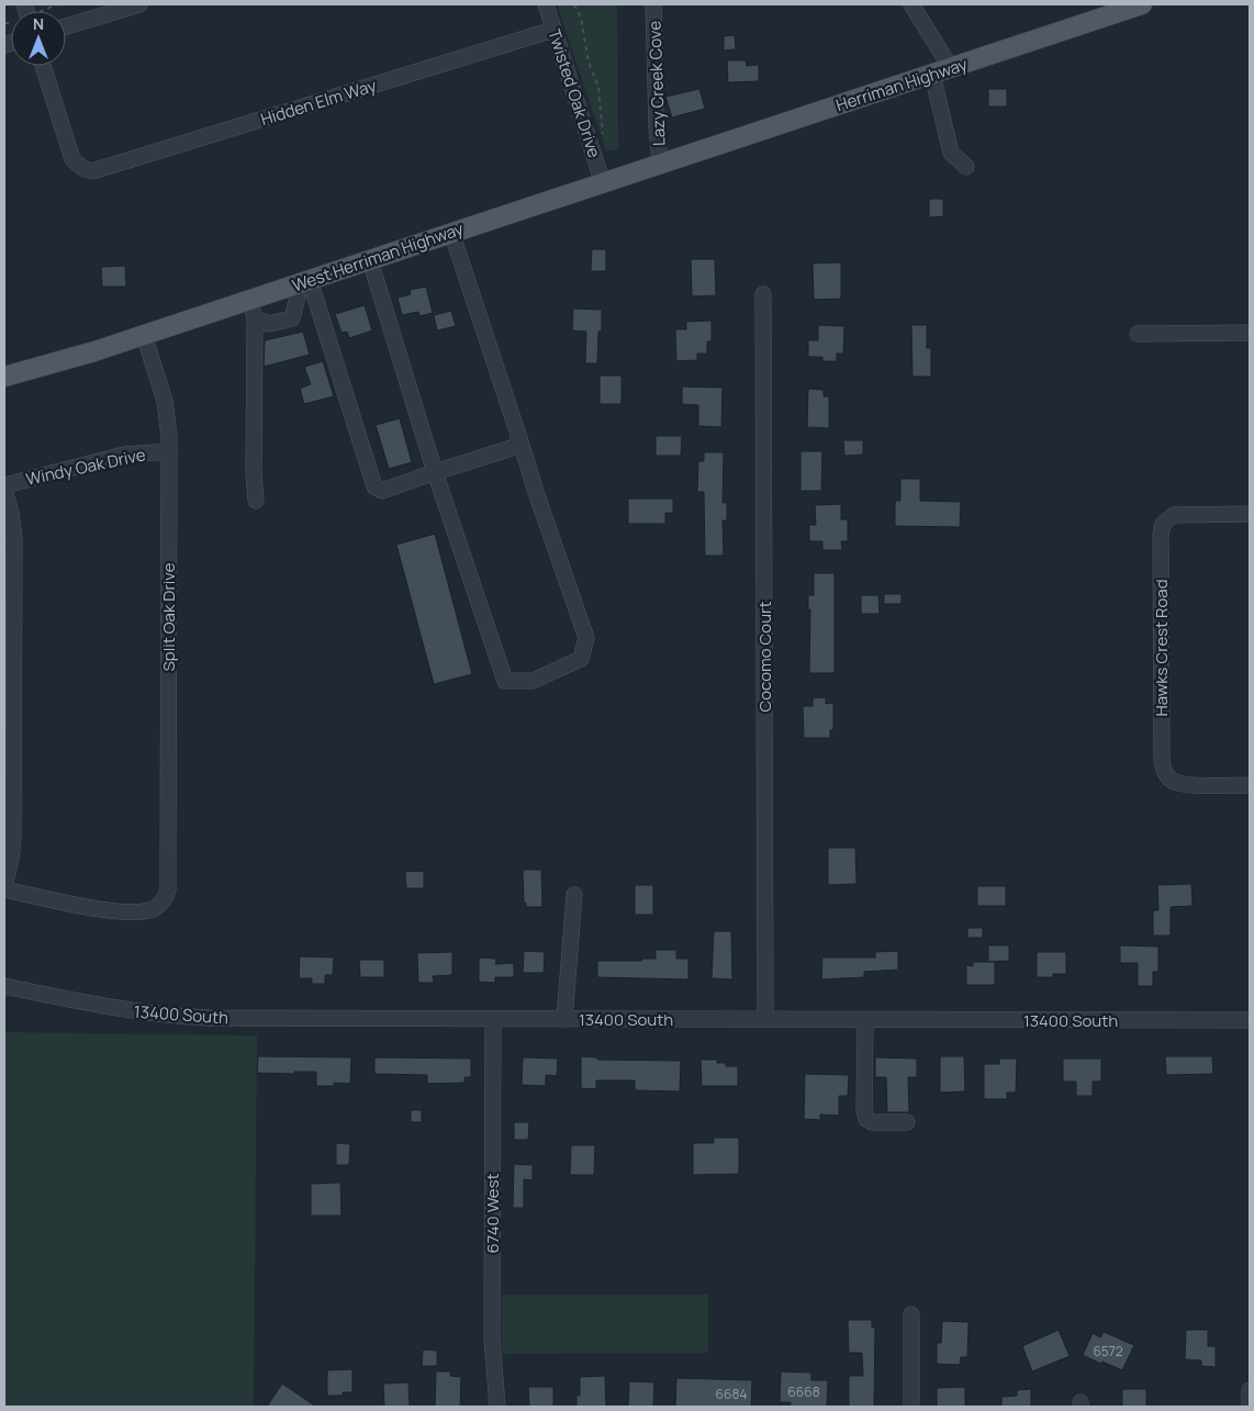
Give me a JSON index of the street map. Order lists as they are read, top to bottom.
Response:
{
  "streets": {
    "main road": ["Herriman Highway", "West Herriman Highway"],
    "street": [
      "Lazy Creek Cove",
      "Twisted Oak Drive",
      "Hidden Elm Way",
      "Windy Oak Drive",
      "Split Oak Drive",
      "Hawks Crest Road",
      "Cocomo Court",
      "13400 South",
      "6740 West"
    ]
  },
  "crossings": [
    ["Lazy Creek Cove", "Herriman Highway"],
    ["Lazy Creek Cove", "West Herriman Highway"],
    ["Herriman Highway", "West Herriman Highway"],
    ["Twisted Oak Drive", "Hidden Elm Way"],
    ["Twisted Oak Drive", "West Herriman Highway"],
    ["West Herriman Highway", "Split Oak Drive"],
    ["Windy Oak Drive", "Split Oak Drive"],
    ["Cocomo Court", "13400 South"],
    ["13400 South", "6740 West"]
  ],
  "house_numbers": ["6572", "6668", "6684"],
  "north": "top"
}
